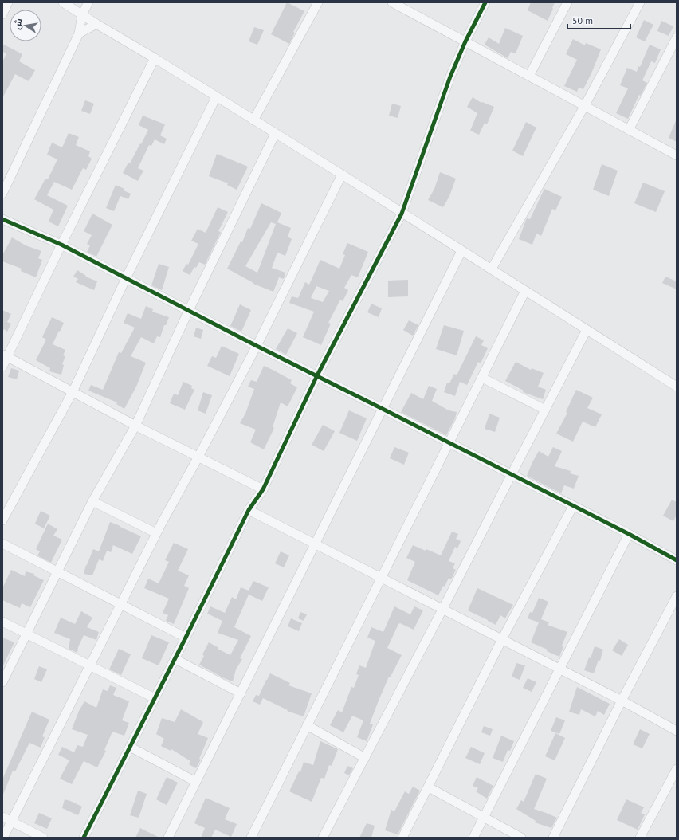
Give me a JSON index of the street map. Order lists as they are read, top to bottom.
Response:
{
  "scale_bar": "50 m",
  "north": "left"
}
